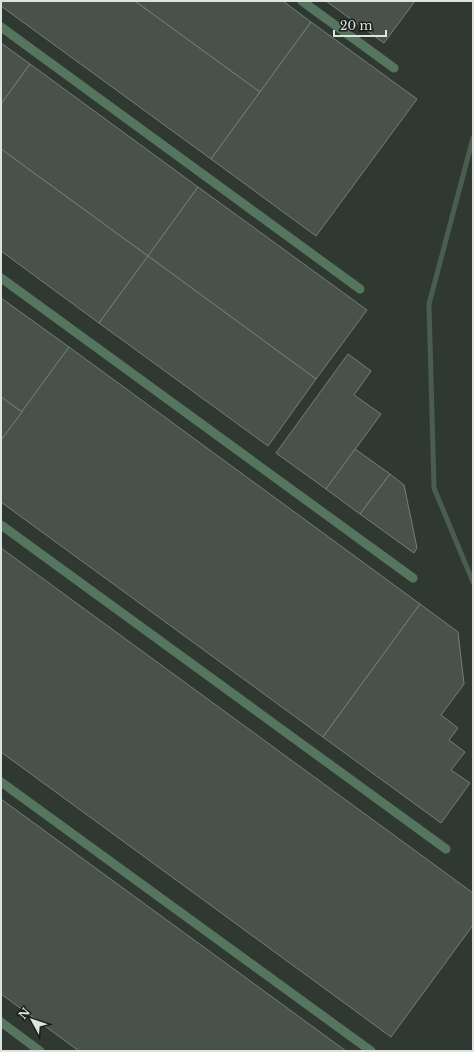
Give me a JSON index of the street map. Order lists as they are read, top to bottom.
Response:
{
  "scale_bar": "20 m",
  "north": "top left"
}
